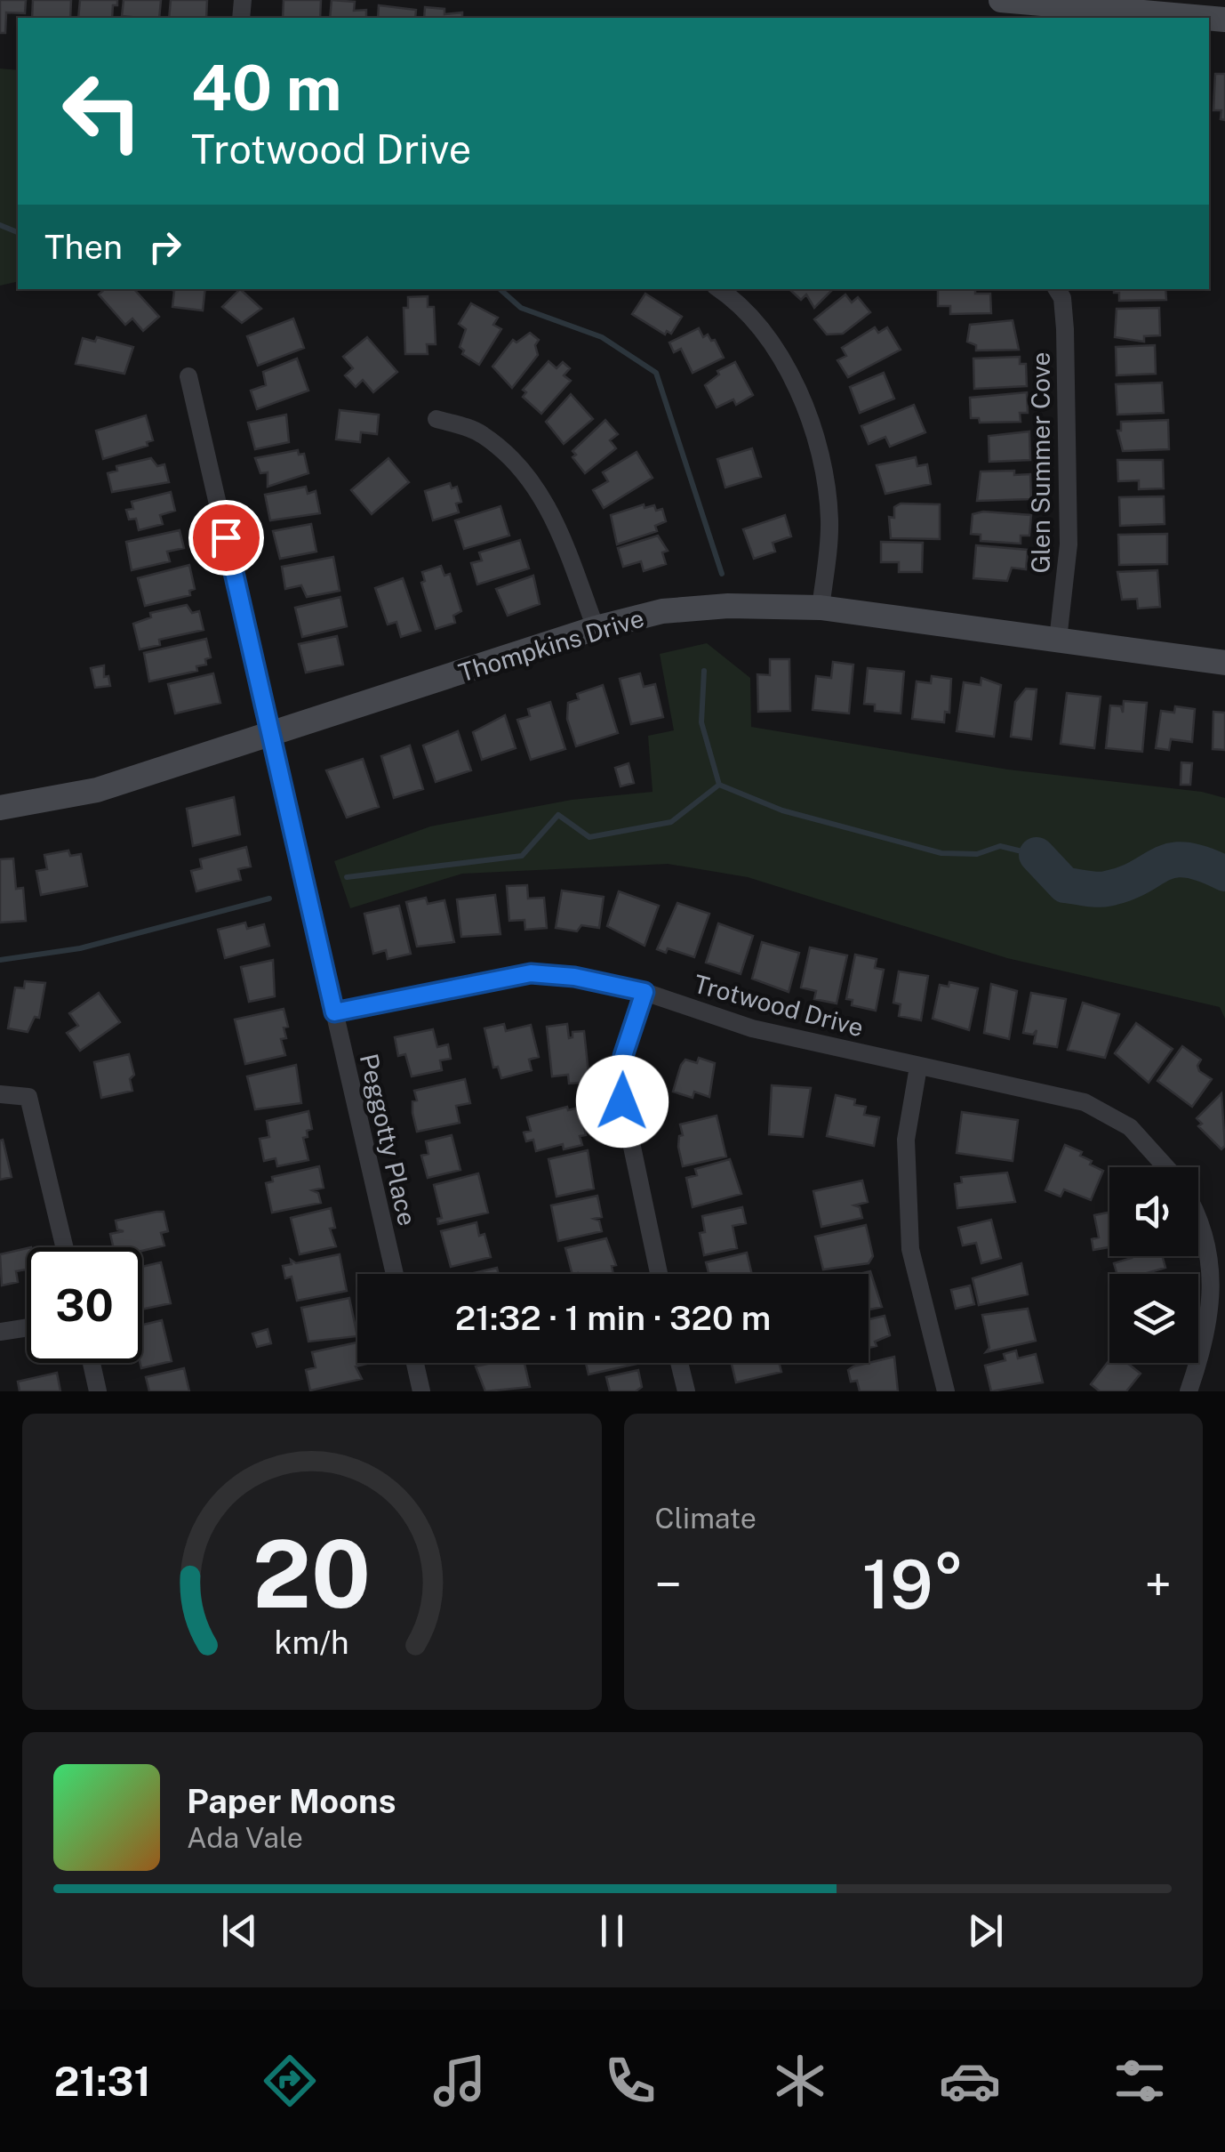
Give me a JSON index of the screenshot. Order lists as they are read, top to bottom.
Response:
{
  "streets": {
    "street": [
      "Glen Summer Cove",
      "Thompkins Drive",
      "Trotwood Drive",
      "Peggotty Place"
    ]
  },
  "crossings": [
    ["Glen Summer Cove", "Thompkins Drive"],
    ["Thompkins Drive", "Peggotty Place"],
    ["Trotwood Drive", "Peggotty Place"]
  ],
  "page": {
    "turn": ["40 m", "Trotwood Drive"],
    "then": "Then",
    "limit": "30",
    "trip": "21:32 · 1 min · 320 m",
    "tile": "Climate",
    "heat": ["−", "19°", "+"],
    "song": ["Paper Moons", "Ada Vale"],
    "tabs": "21:31",
    "gauge": ["20", "km/h"]
  }
}
